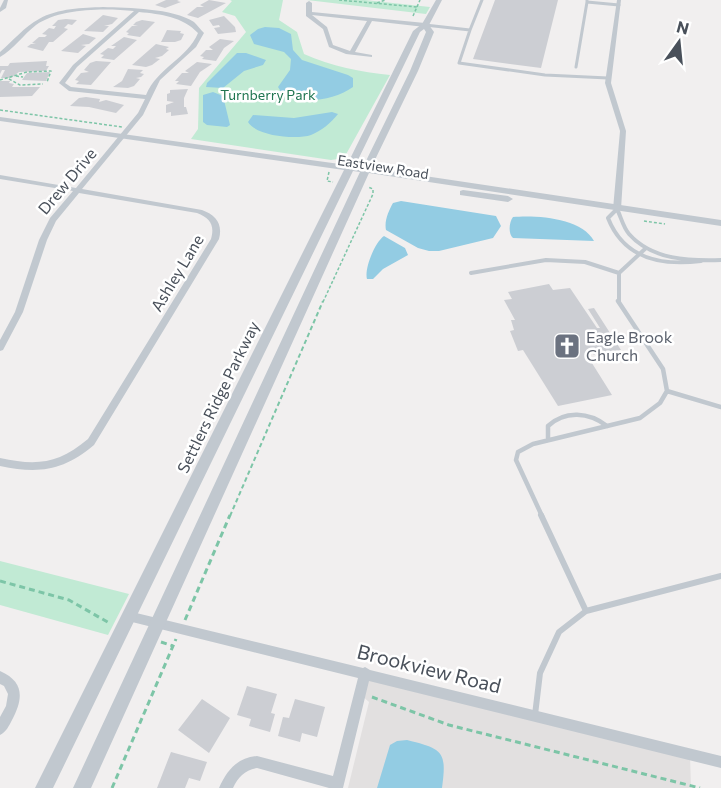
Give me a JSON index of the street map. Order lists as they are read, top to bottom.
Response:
{
  "streets": {
    "street": [
      "Eastview Road",
      "Drew Drive",
      "Ashley Lane",
      "Settlers Ridge Parkway",
      "Brookview Road"
    ]
  },
  "crossings": [
    ["Eastview Road", "Drew Drive"],
    ["Eastview Road", "Settlers Ridge Parkway"],
    ["Drew Drive", "Ashley Lane"],
    ["Settlers Ridge Parkway", "Brookview Road"]
  ],
  "parks": ["Turnberry Park"],
  "places": {
    "church": ["Eagle Brook Church"]
  },
  "north": "top"
}
